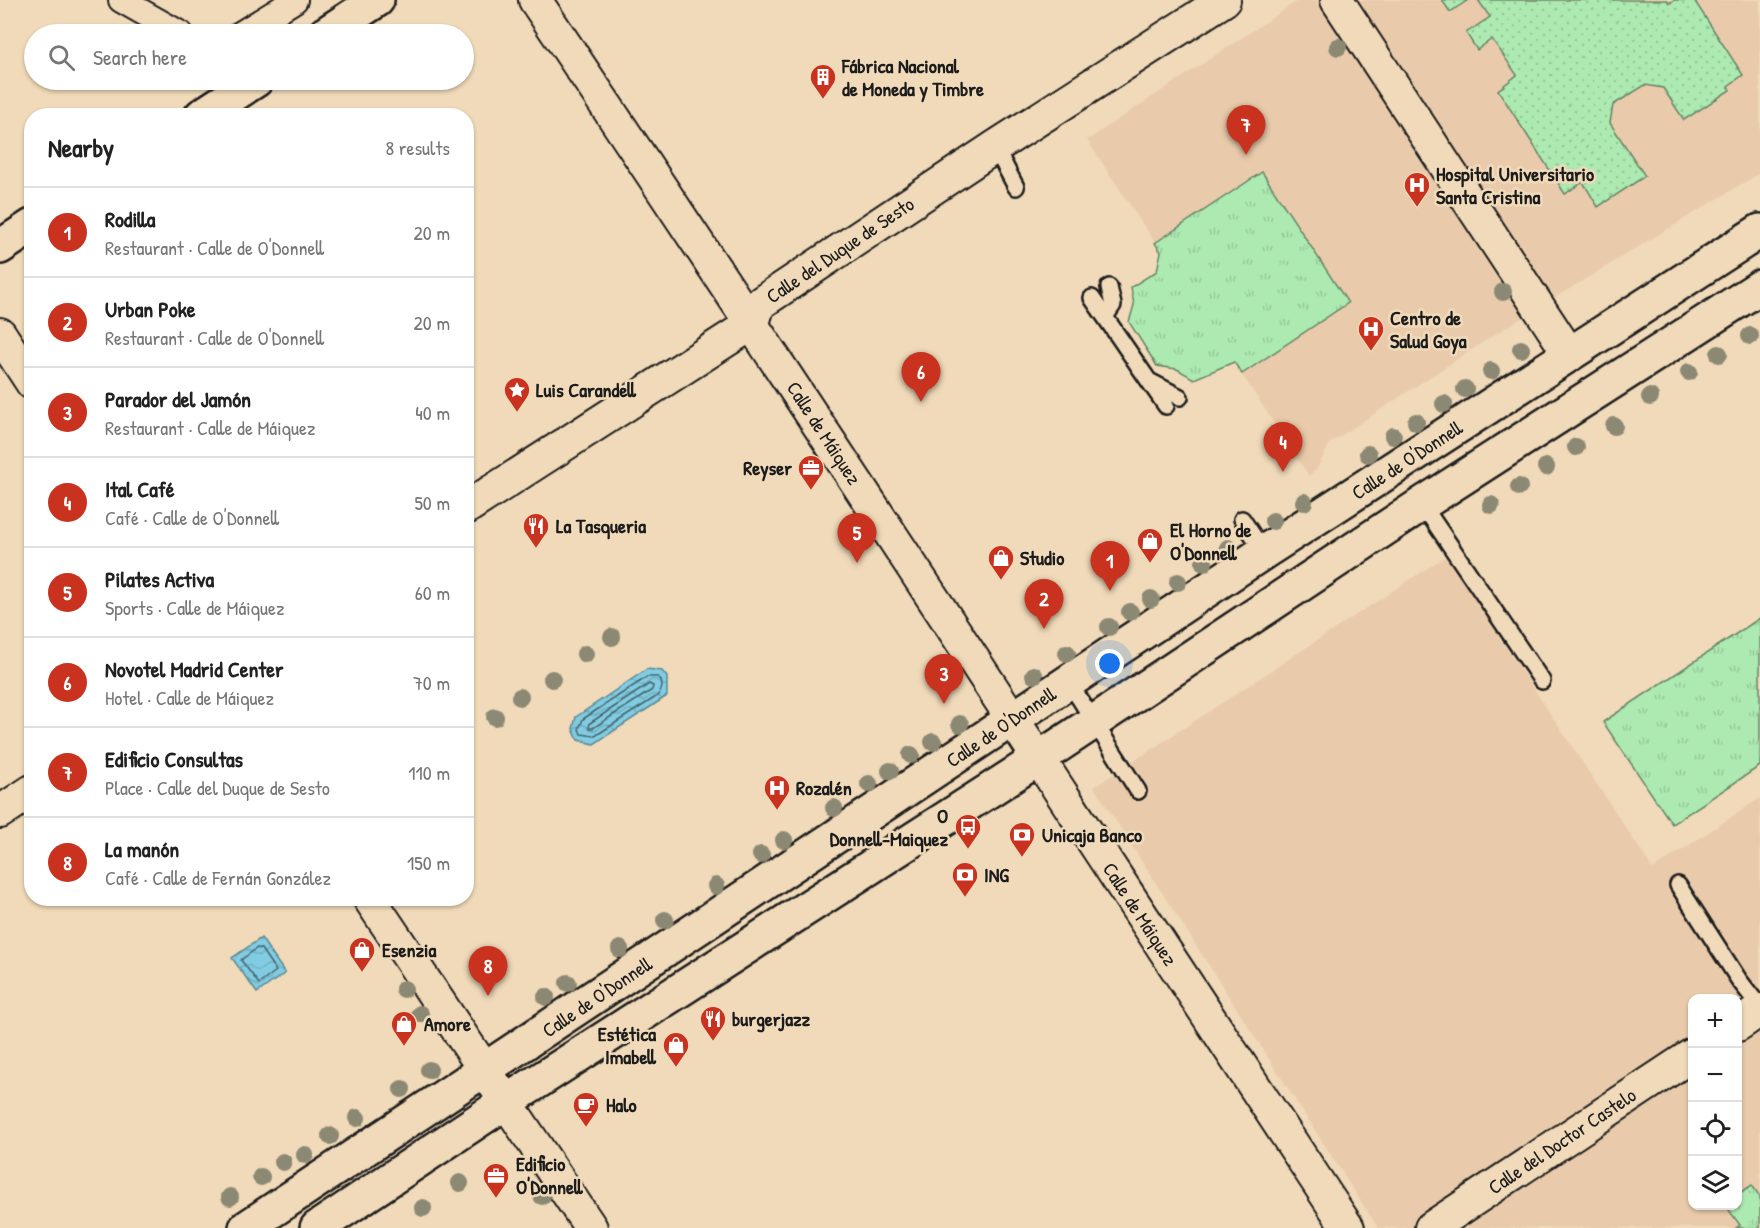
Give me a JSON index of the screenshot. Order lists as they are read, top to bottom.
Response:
{
  "streets": {
    "main road": ["Calle de O'Donnell"],
    "street": ["Calle del Duque de Sesto", "Calle de Máiquez", "Calle del Doctor Castelo"]
  },
  "crossings": [
    ["Calle del Duque de Sesto", "Calle de Máiquez"],
    ["Calle de Máiquez", "Calle de O'Donnell"]
  ],
  "places": {
    "building": ["Fábrica Nacional de Moneda y Timbre"],
    "hospital": ["Hospital Universitario Santa Cristina", "Centro de Salud Goya", "Rozalén"],
    "place": ["Luis Carandell"],
    "office": ["Reyser", "Edificio O'Donnell"],
    "restaurant": ["La Tasqueria", "burgerjazz"],
    "shop": [
      "El Horno de O'Donnell",
      "Studio",
      "Esenzia",
      "Amore",
      "Estética Imabell"
    ],
    "bus stop": ["O Donnell-Maiquez"],
    "bank": ["Unicaja Banco", "ING"],
    "cafe": ["Halo"]
  },
  "page": {
    "search": "Search here",
    "pins": [
      "7",
      "6",
      "4",
      "5",
      "1",
      "2",
      "3",
      "8"
    ],
    "heading": ["Nearby", "8 results"],
    "list": [
      {
        "mark": "1",
        "name": "Rodilla",
        "note": "Restaurant · Calle de O'Donnell",
        "value": "20 m"
      },
      {
        "mark": "2",
        "name": "Urban Poke",
        "note": "Restaurant · Calle de O'Donnell",
        "value": "20 m"
      },
      {
        "mark": "3",
        "name": "Parador del Jamón",
        "note": "Restaurant · Calle de Máiquez",
        "value": "40 m"
      },
      {
        "mark": "4",
        "name": "Ital Café",
        "note": "Café · Calle de O'Donnell",
        "value": "50 m"
      },
      {
        "mark": "5",
        "name": "Pilates Activa",
        "note": "Sports · Calle de Máiquez",
        "value": "60 m"
      },
      {
        "mark": "6",
        "name": "Novotel Madrid Center",
        "note": "Hotel · Calle de Máiquez",
        "value": "70 m"
      },
      {
        "mark": "7",
        "name": "Edificio Consultas",
        "note": "Place · Calle del Duque de Sesto",
        "value": "110 m"
      },
      {
        "mark": "8",
        "name": "La manón",
        "note": "Café · Calle de Fernán González",
        "value": "150 m"
      }
    ],
    "map_buttons": ["+", "−"]
  }
}
